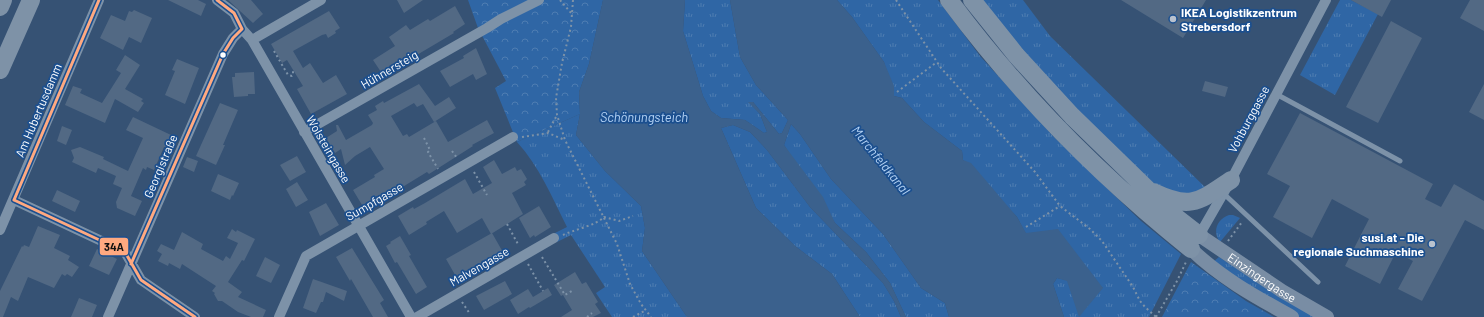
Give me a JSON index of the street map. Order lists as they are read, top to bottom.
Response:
{
  "streets": {
    "main road": ["Einzingergasse"],
    "street": [
      "Hühnersteig",
      "Am Hubertusdamm",
      "Vohburggasse",
      "Wolsteingasse",
      "Georgistraße",
      "Sumpfgasse",
      "Malvengasse"
    ]
  },
  "crossings": [
    ["Hühnersteig", "Wolsteingasse"],
    ["Vohburggasse", "Einzingergasse"],
    ["Wolsteingasse", "Georgistraße"],
    ["Wolsteingasse", "Sumpfgasse"]
  ],
  "water": ["Schönungsteich", "Marchfeldkanal"],
  "places": ["IKEA Logistikzentrum Strebersdorf", "susi.at - Die regionale Suchmaschine"],
  "lines": ["transit line 34A"]
}
